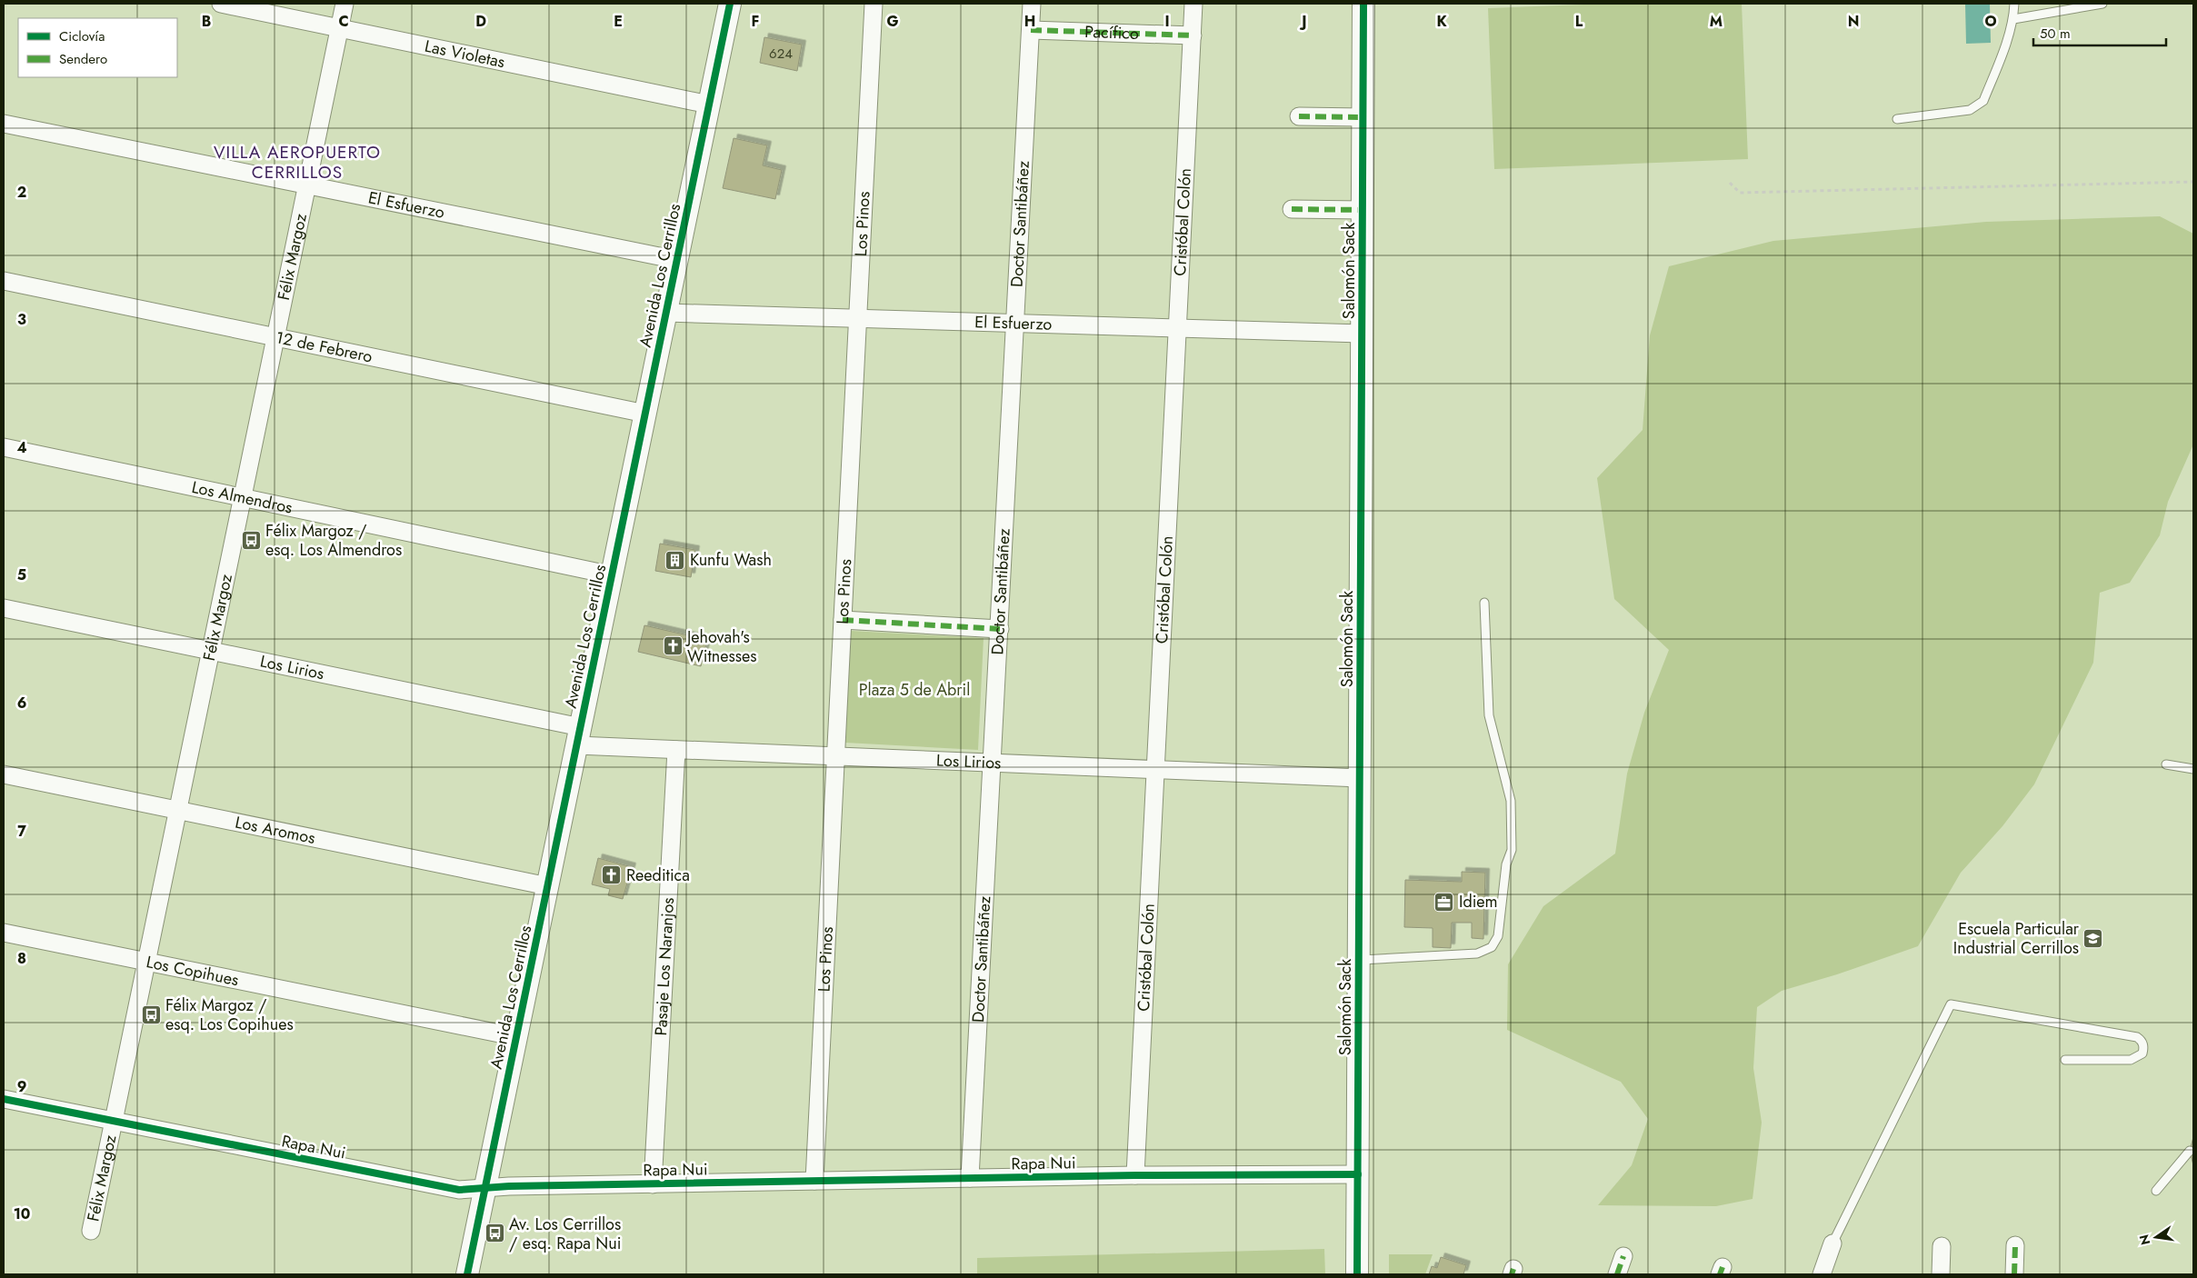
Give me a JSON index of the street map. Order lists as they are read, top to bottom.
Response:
{
  "streets": {
    "street": [
      "Pacífico",
      "Las Violetas",
      "El Esfuerzo",
      "Cristóbal Colón",
      "Doctor Santibáñez",
      "Los Pinos",
      "Félix Margoz",
      "Salomón Sack",
      "Avenida Los Cerrillos",
      "12 de Febrero",
      "Los Almendros",
      "Los Lirios",
      "Los Aromos",
      "Pasaje Los Naranjos",
      "Los Copihues",
      "Rapa Nui"
    ]
  },
  "crossings": [
    ["Pacífico", "Cristóbal Colón"],
    ["Pacífico", "Doctor Santibáñez"],
    ["Las Violetas", "Félix Margoz"],
    ["Las Violetas", "Avenida Los Cerrillos"],
    ["El Esfuerzo", "Cristóbal Colón"],
    ["El Esfuerzo", "Doctor Santibáñez"],
    ["El Esfuerzo", "Los Pinos"],
    ["El Esfuerzo", "Félix Margoz"],
    ["El Esfuerzo", "Salomón Sack"],
    ["El Esfuerzo", "Avenida Los Cerrillos"],
    ["Cristóbal Colón", "Los Lirios"],
    ["Cristóbal Colón", "Rapa Nui"],
    ["Doctor Santibáñez", "Los Lirios"],
    ["Doctor Santibáñez", "Rapa Nui"],
    ["Los Pinos", "Los Lirios"],
    ["Los Pinos", "Rapa Nui"],
    ["Félix Margoz", "12 de Febrero"],
    ["Félix Margoz", "Los Almendros"],
    ["Félix Margoz", "Los Lirios"],
    ["Félix Margoz", "Los Aromos"],
    ["Félix Margoz", "Los Copihues"],
    ["Félix Margoz", "Rapa Nui"],
    ["Salomón Sack", "Los Lirios"],
    ["Salomón Sack", "Rapa Nui"],
    ["Avenida Los Cerrillos", "12 de Febrero"],
    ["Avenida Los Cerrillos", "Los Almendros"],
    ["Avenida Los Cerrillos", "Los Lirios"],
    ["Avenida Los Cerrillos", "Los Aromos"],
    ["Avenida Los Cerrillos", "Los Copihues"],
    ["Avenida Los Cerrillos", "Rapa Nui"],
    ["Los Lirios", "Pasaje Los Naranjos"],
    ["Pasaje Los Naranjos", "Rapa Nui"]
  ],
  "districts": ["VILLA AEROPUERTO CERRILLOS"],
  "parks": ["Plaza 5 de Abril"],
  "places": {
    "bus stop": ["Félix Margoz / esq. Los Almendros", "Félix Margoz / esq. Los Copihues", "Av. Los Cerrillos / esq. Rapa Nui"],
    "building": ["Kunfu Wash"],
    "church": ["Jehovah's Witnesses", "Reeditica"],
    "office": ["Idiem"],
    "school or university": ["Escuela Particular Industrial Cerrillos"]
  },
  "house_numbers": ["624"],
  "legend": ["Ciclovía", "Sendero"],
  "scale_bar": "50 m",
  "north": "left",
  "grid": {
    "columns": [
      "B",
      "C",
      "D",
      "E",
      "F",
      "G",
      "H",
      "I",
      "J",
      "K",
      "L",
      "M",
      "N",
      "O"
    ],
    "rows": [
      "2",
      "3",
      "4",
      "5",
      "6",
      "7",
      "8",
      "9",
      "10"
    ]
  }
}
